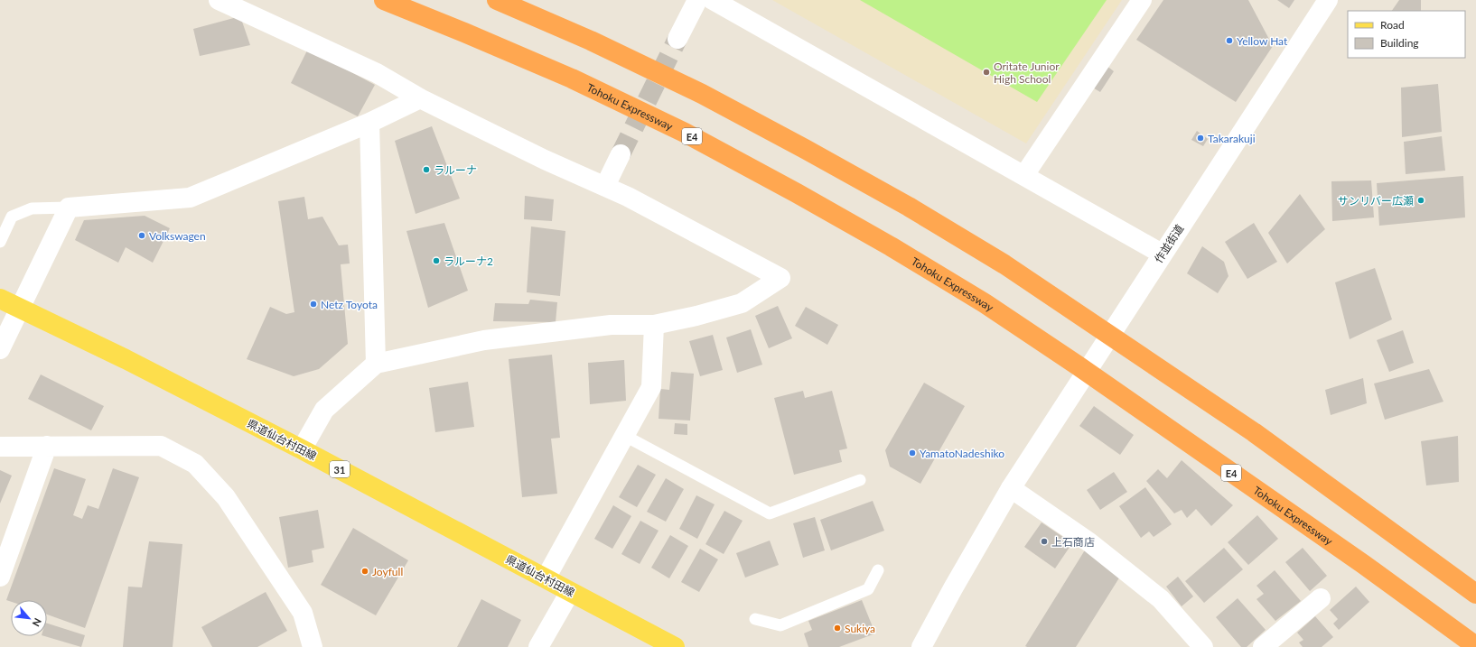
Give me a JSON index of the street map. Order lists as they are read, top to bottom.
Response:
{
  "streets": {
    "highway": ["Tohoku Expressway", "E4"],
    "main road": ["県道仙台村田線", "31"],
    "street": ["作並街道"]
  },
  "places": [
    "Yellow Hat",
    "Oritate Junior High School",
    "Takarakuji",
    "ラルーナ",
    "サンリバー広瀬",
    "Volkswagen",
    "ラルーナ2",
    "Netz Toyota",
    "YamatoNadeshiko",
    "上石商店",
    "Joyfull",
    "Sukiya"
  ],
  "legend": ["Road", "Building"],
  "north": "bottom right"
}
